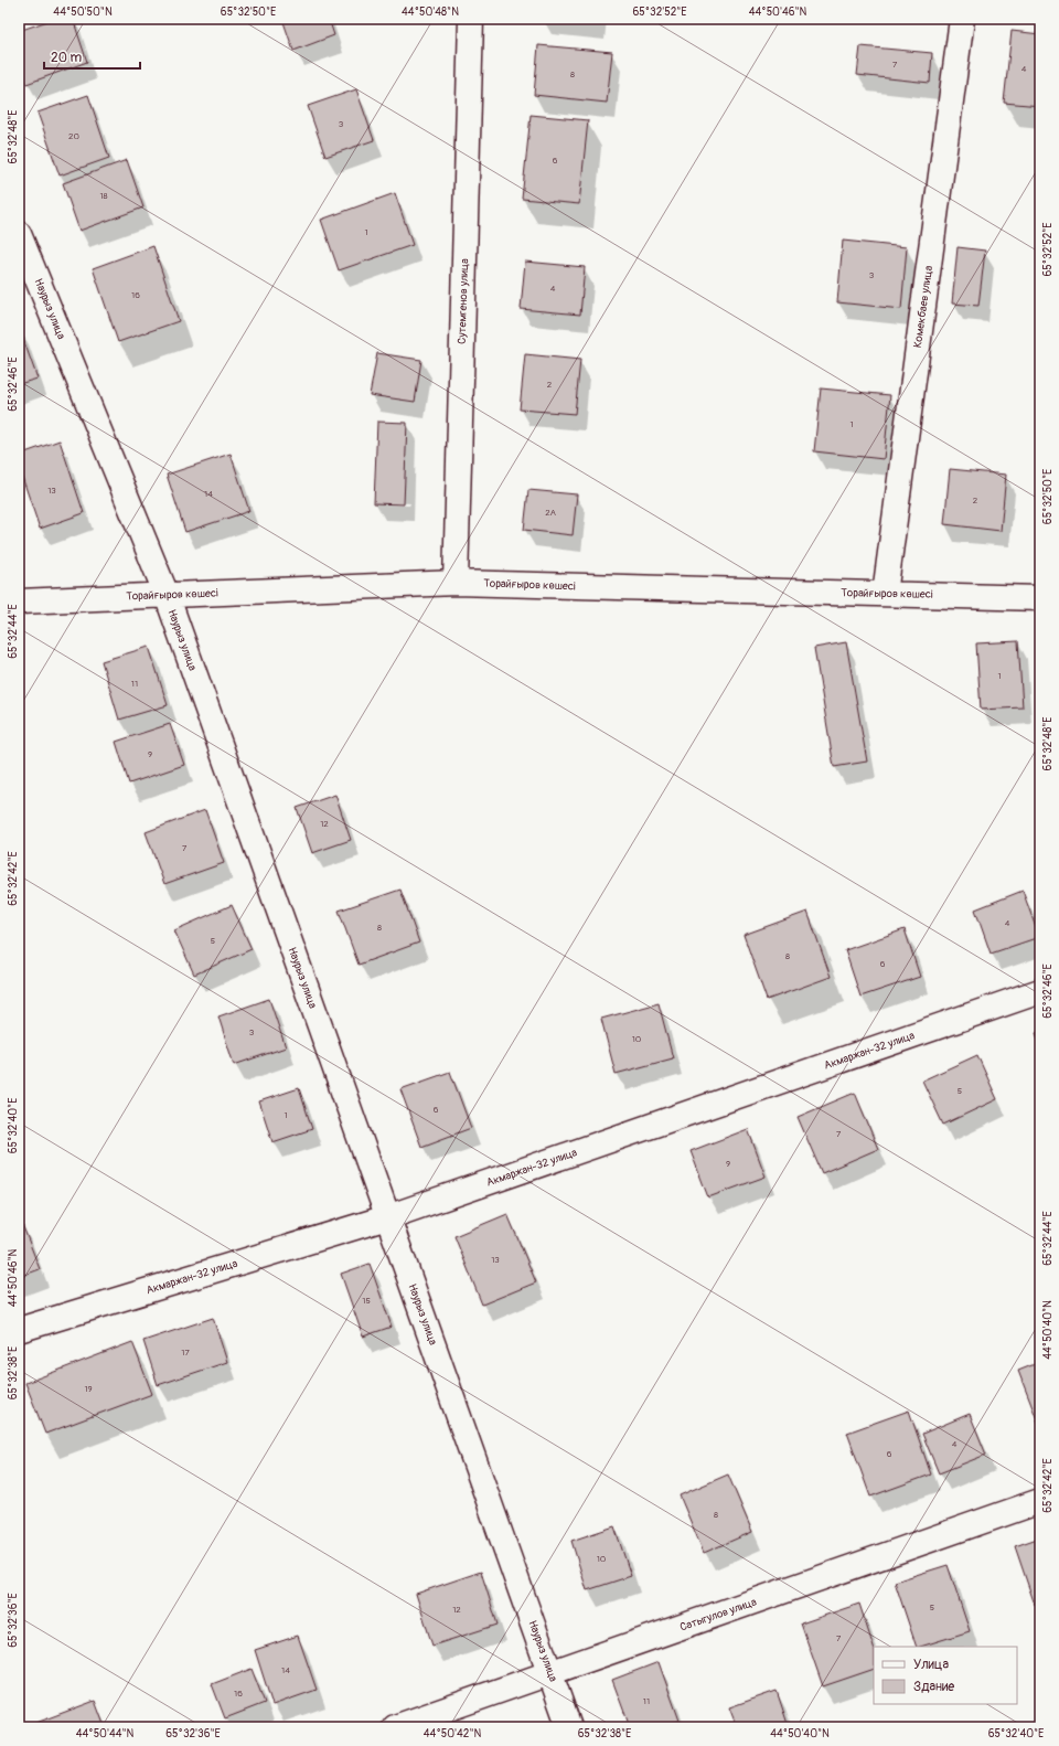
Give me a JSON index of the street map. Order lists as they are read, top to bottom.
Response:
{
  "streets": {
    "street": [
      "Сутемгенов улица",
      "Комекбаев улица",
      "Наурыз улица",
      "Торайғыров көшесі",
      "Акмаржан-32 улица",
      "Сатыгулов улица"
    ]
  },
  "crossings": [
    ["Сутемгенов улица", "Торайғыров көшесі"],
    ["Комекбаев улица", "Торайғыров көшесі"],
    ["Наурыз улица", "Торайғыров көшесі"],
    ["Наурыз улица", "Акмаржан-32 улица"],
    ["Наурыз улица", "Сатыгулов улица"]
  ],
  "house_numbers": [
    "7",
    "4",
    "8",
    "3",
    "20",
    "6",
    "18",
    "1",
    "3",
    "4",
    "16",
    "2",
    "1",
    "13",
    "14",
    "2",
    "2А",
    "1",
    "11",
    "9",
    "12",
    "7",
    "4",
    "8",
    "5",
    "8",
    "6",
    "3",
    "10",
    "5",
    "6",
    "1",
    "7",
    "9",
    "13",
    "15",
    "17",
    "19",
    "4",
    "6",
    "8",
    "10",
    "5",
    "12",
    "7",
    "14",
    "16",
    "11"
  ],
  "legend": ["Улица", "Здание"],
  "scale_bar": "20 m",
  "coordinates": [
    "44°50'50\"N",
    "65°32'50\"E",
    "44°50'48\"N",
    "65°32'52\"E",
    "44°50'46\"N",
    "65°32'48\"E",
    "65°32'46\"E",
    "65°32'44\"E",
    "65°32'42\"E",
    "65°32'40\"E",
    "44°50'40\"N",
    "65°32'38\"E",
    "65°32'36\"E",
    "44°50'44\"N",
    "44°50'42\"N"
  ]
}
